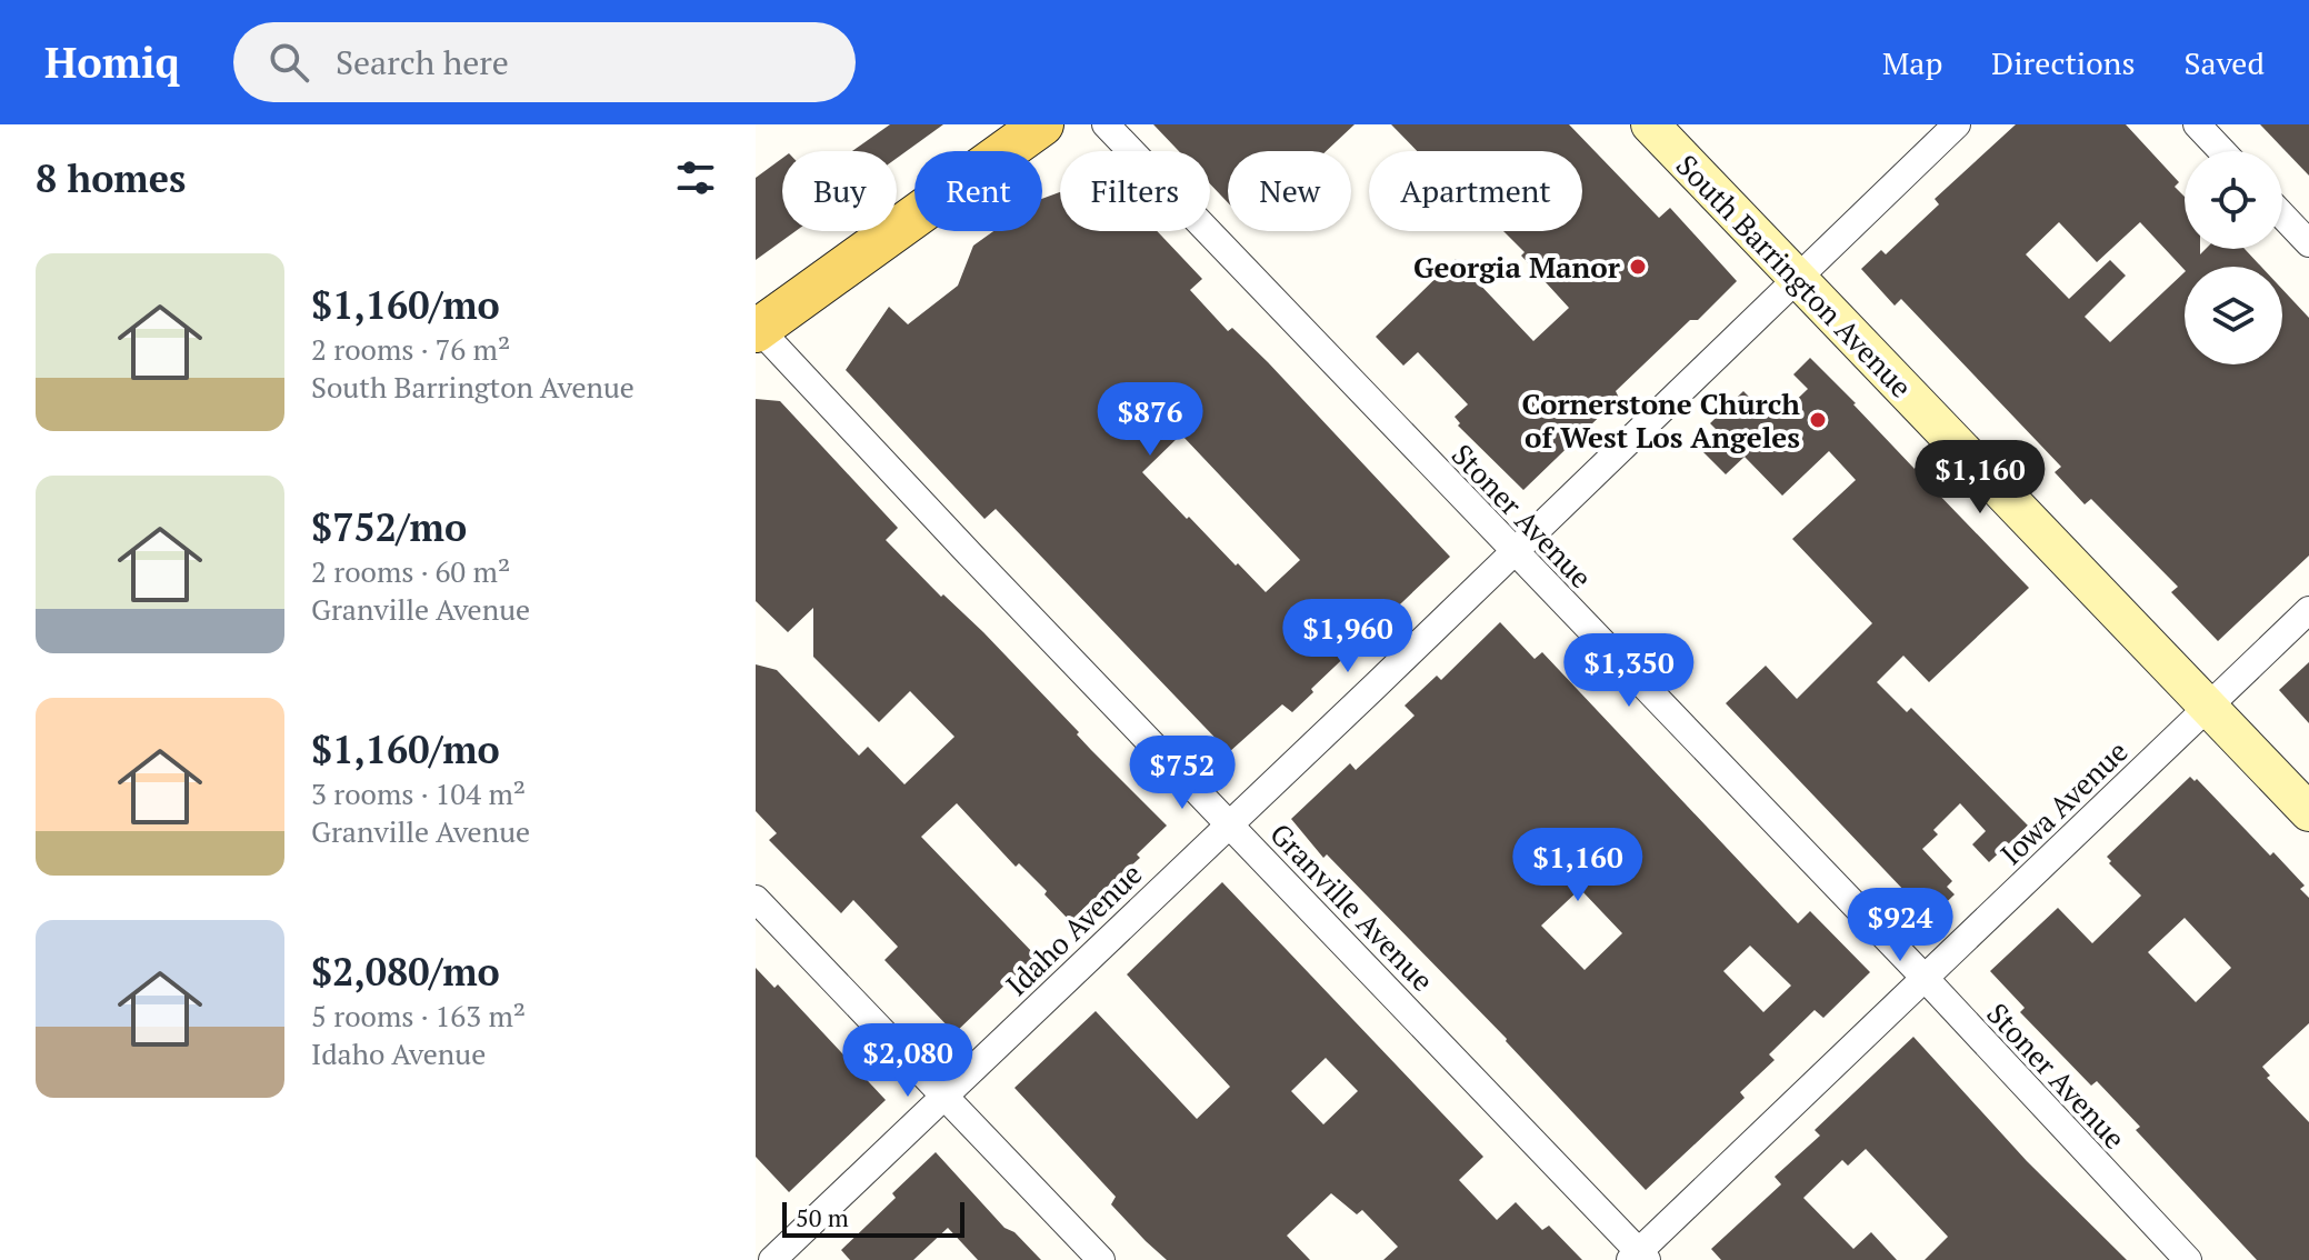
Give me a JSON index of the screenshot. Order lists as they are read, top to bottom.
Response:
{
  "streets": {
    "street": [
      "South Barrington Avenue",
      "Stoner Avenue",
      "Iowa Avenue",
      "Granville Avenue",
      "Idaho Avenue"
    ]
  },
  "crossings": [
    ["South Barrington Avenue", "Iowa Avenue"],
    ["South Barrington Avenue", "Idaho Avenue"],
    ["Stoner Avenue", "Iowa Avenue"],
    ["Stoner Avenue", "Idaho Avenue"],
    ["Iowa Avenue", "Granville Avenue"],
    ["Granville Avenue", "Idaho Avenue"]
  ],
  "places": ["Georgia Manor", "Cornerstone Church of West Los Angeles"],
  "scale_bar": "50 m",
  "page": {
    "header": "Homiq",
    "search": "Search here",
    "nav": ["Map", "Directions", "Saved"],
    "heading": "8 homes",
    "chip": [
      "Buy",
      "Rent",
      "Filters",
      "New",
      "Apartment"
    ],
    "list": [
      {
        "name": "$1,160/mo",
        "note": "2 rooms · 76 m² · South Barrington Avenue"
      },
      {
        "name": "$752/mo",
        "note": "2 rooms · 60 m² · Granville Avenue"
      },
      {
        "name": "$1,160/mo",
        "note": "3 rooms · 104 m² · Granville Avenue"
      },
      {
        "name": "$2,080/mo",
        "note": "5 rooms · 163 m² · Idaho Avenue"
      }
    ],
    "price": [
      "$876",
      "$1,160",
      "$1,960",
      "$1,350",
      "$752",
      "$1,160",
      "$924",
      "$2,080"
    ],
    "scale": "50 m"
  }
}
